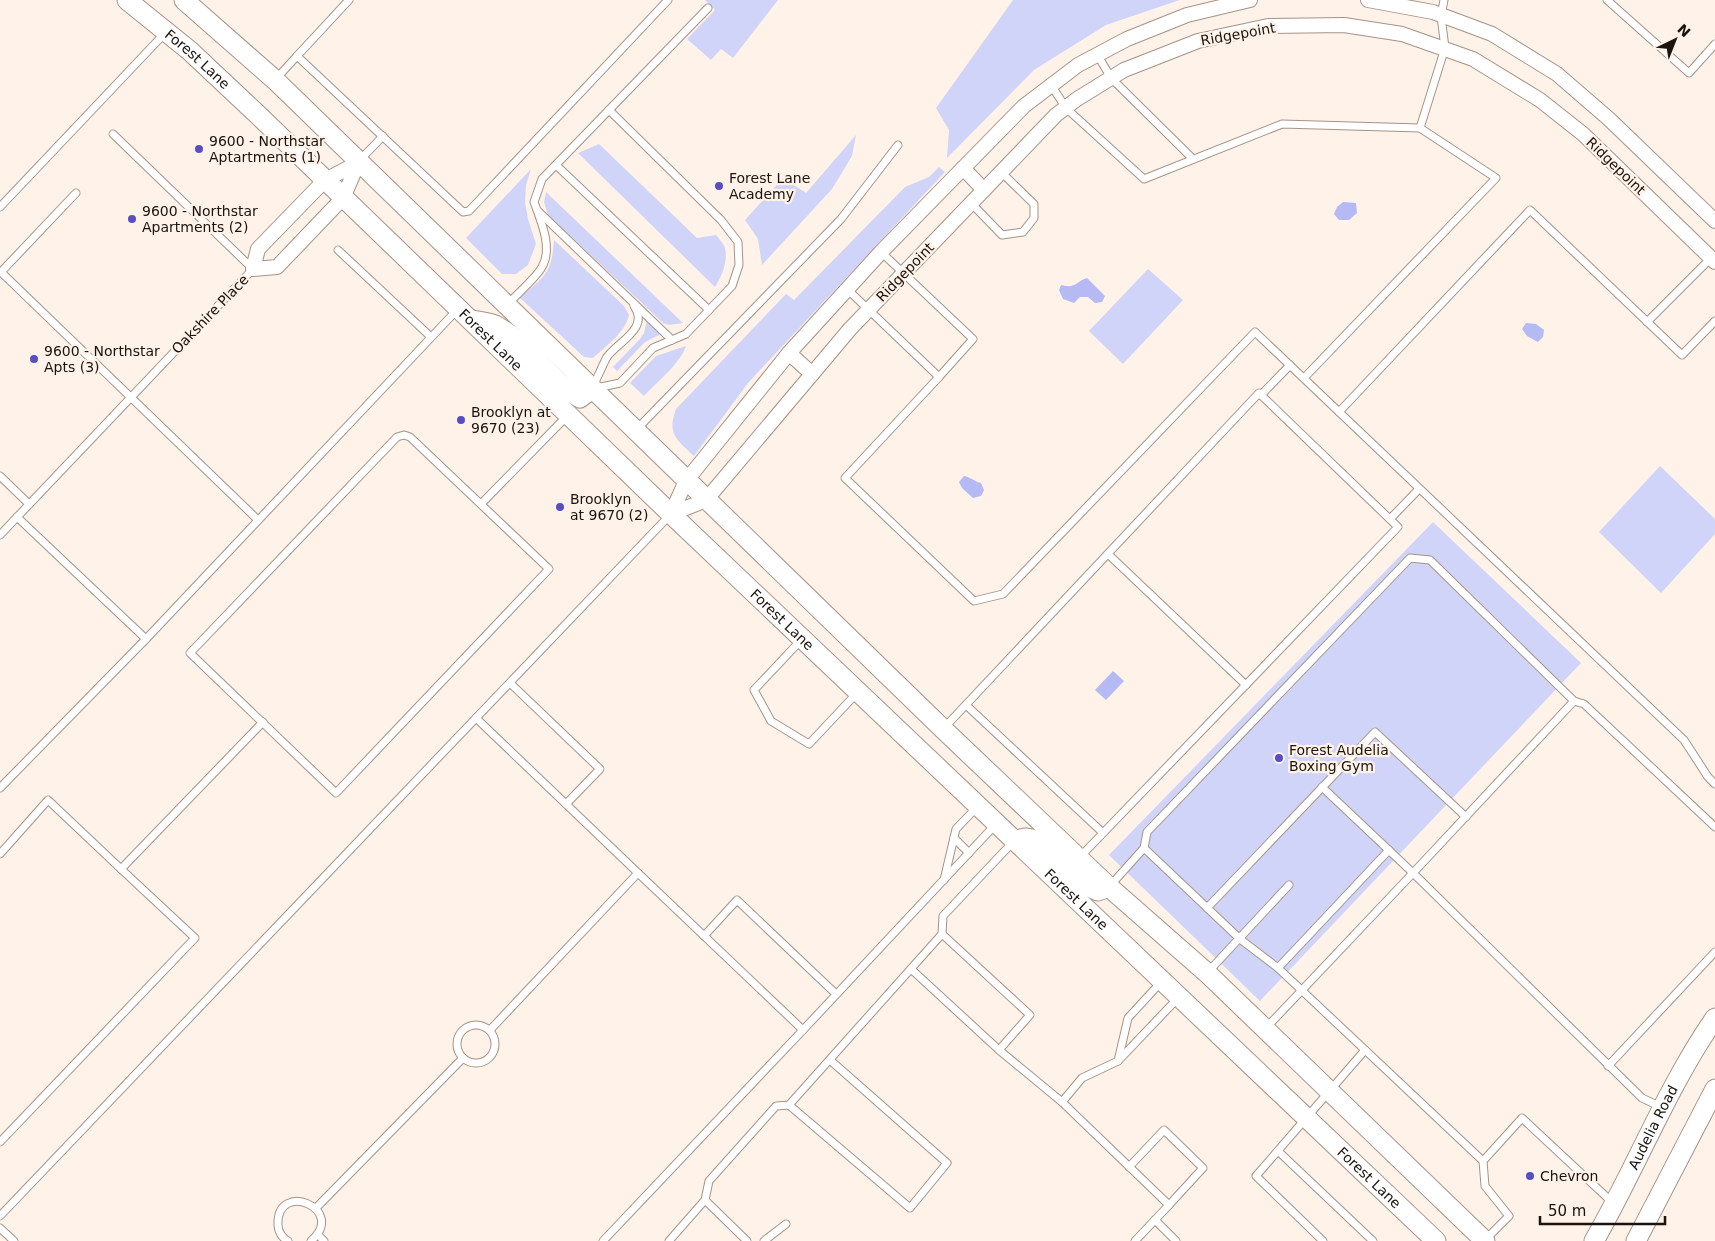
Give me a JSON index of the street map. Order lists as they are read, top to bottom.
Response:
{
  "streets": {
    "main road": ["Forest Lane", "Audelia Road"],
    "street": ["Ridgepoint", "Oakshire Place"]
  },
  "crossings": [
    ["Ridgepoint", "Forest Lane"],
    ["Forest Lane", "Oakshire Place"]
  ],
  "places": [
    "9600 - Northstar Aptartments (1)",
    "Forest Lane Academy",
    "9600 - Northstar Apartments (2)",
    "9600 - Northstar Apts (3)",
    "Brooklyn at 9670 (23)",
    "Brooklyn at 9670 (2)",
    "Forest Audelia Boxing Gym",
    "Chevron"
  ],
  "scale_bar": "50 m",
  "north": "top right"
}
